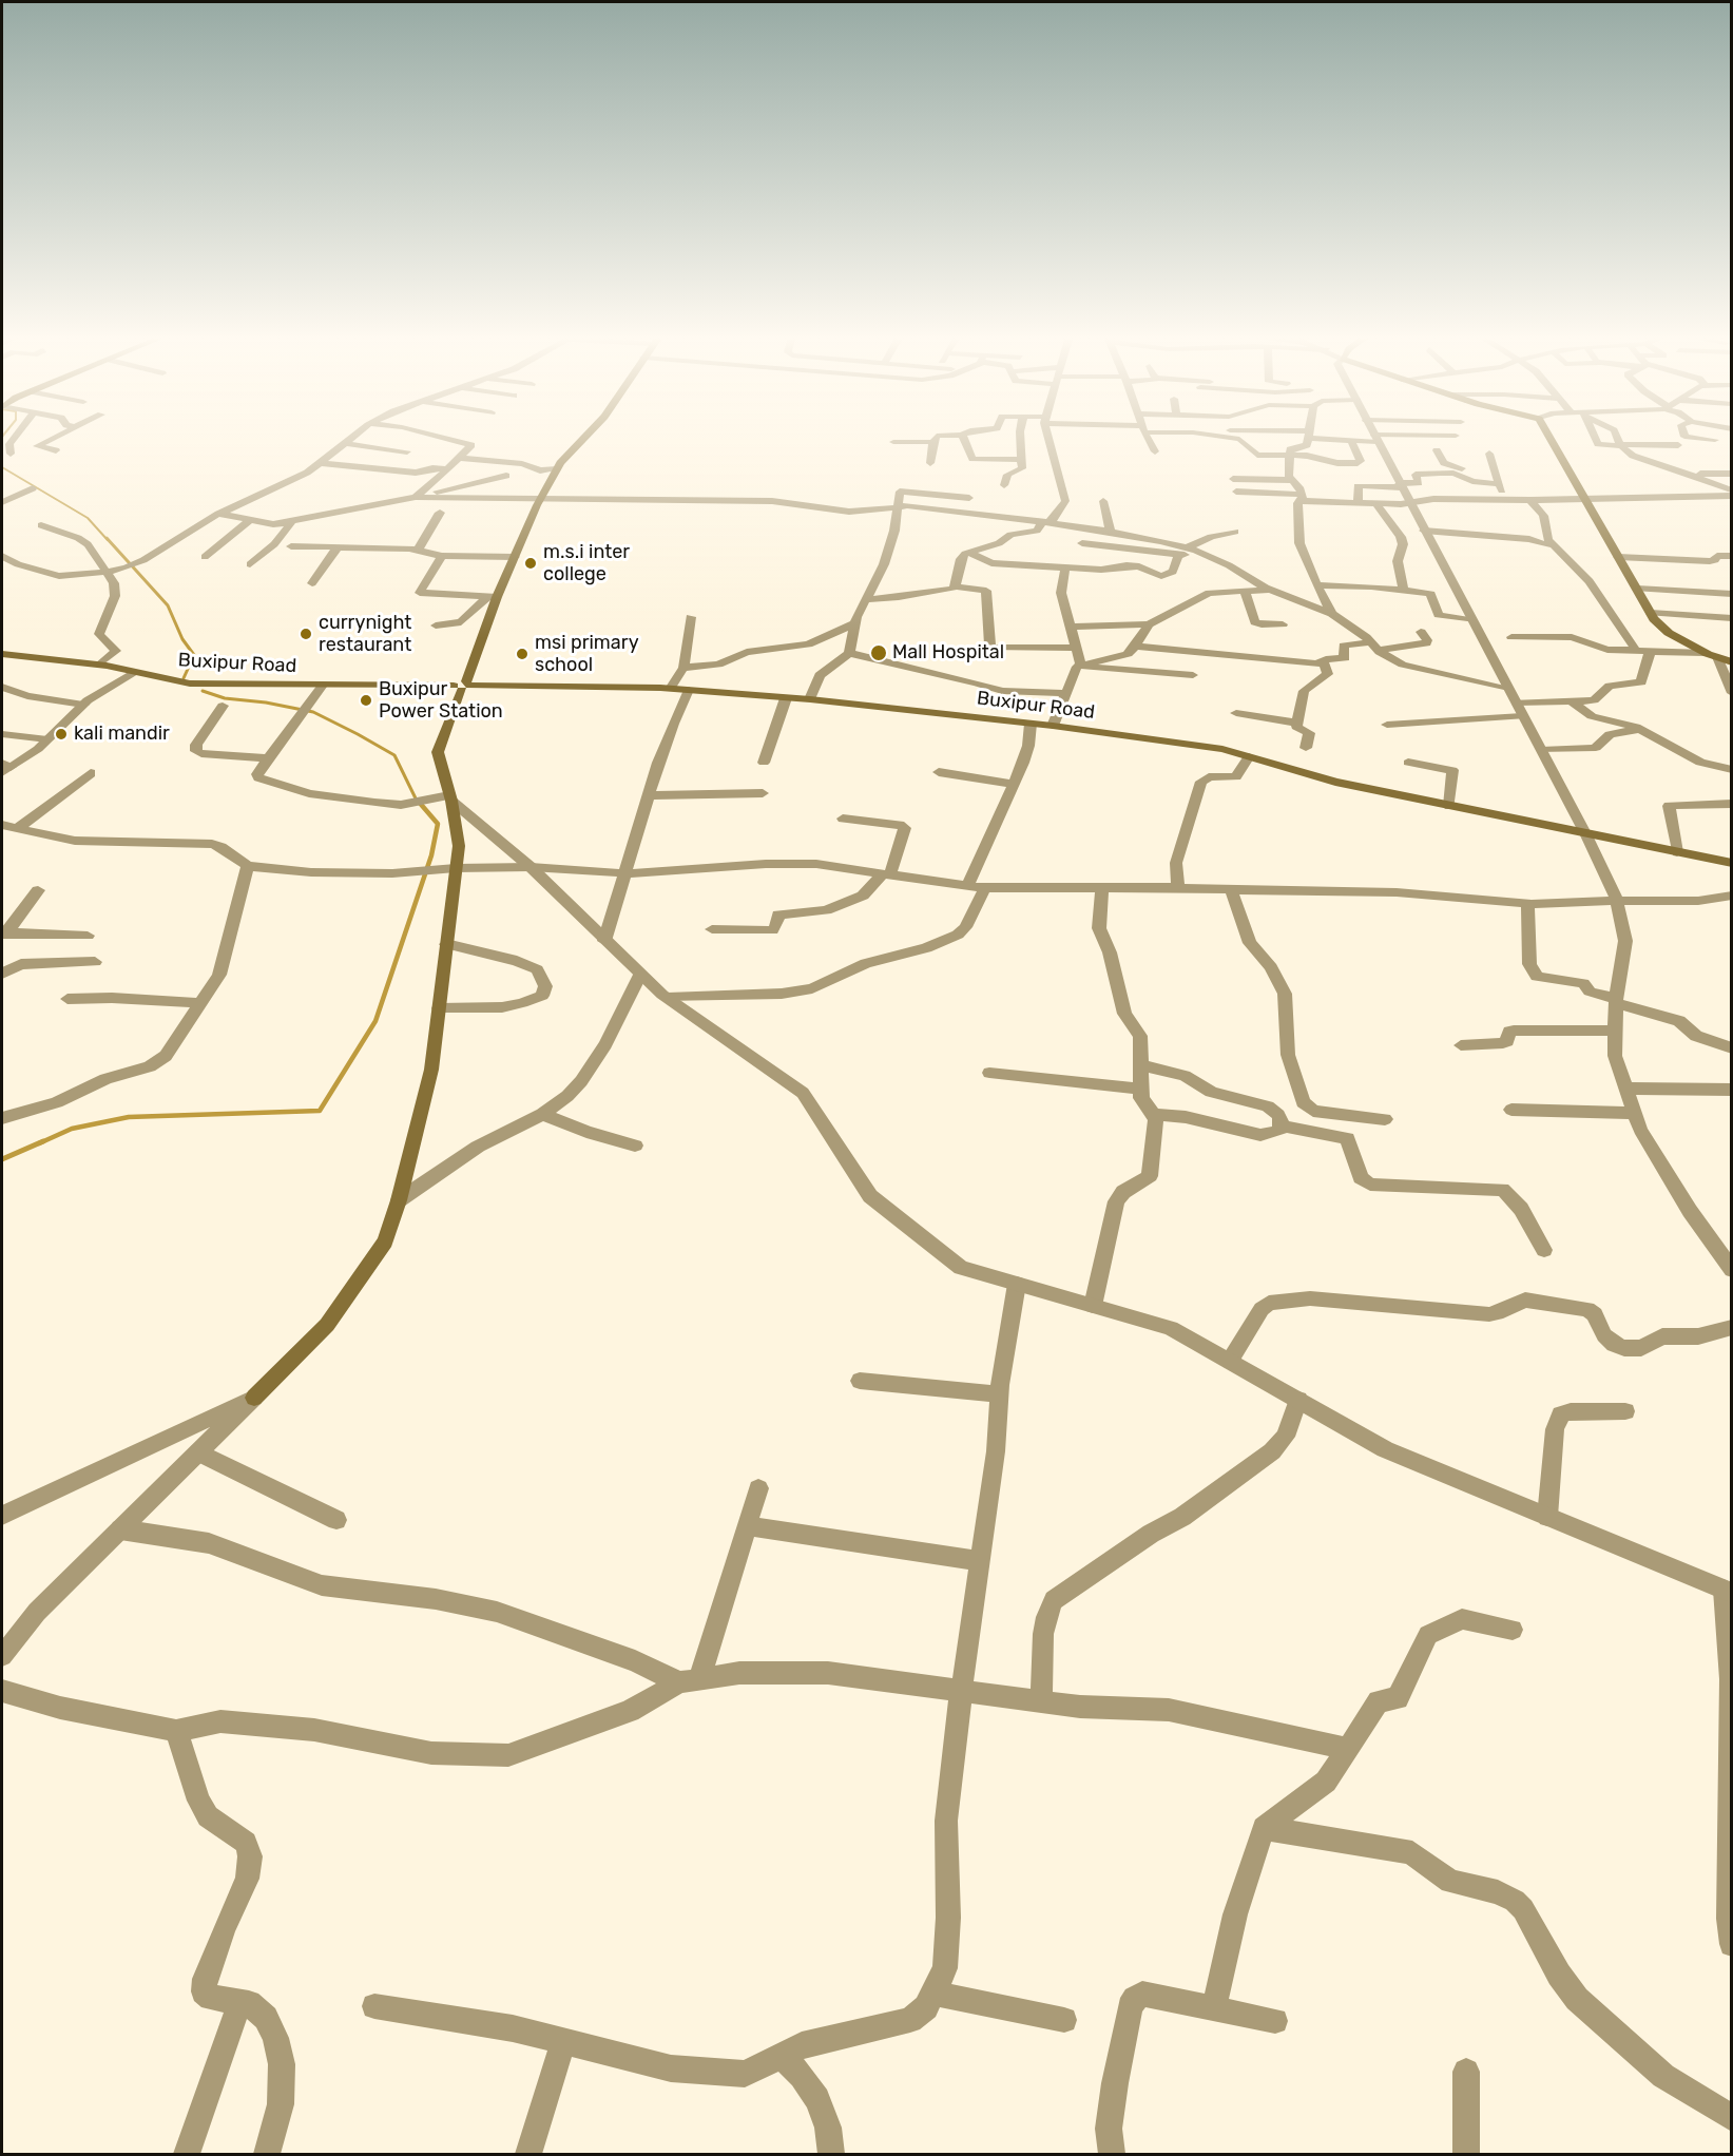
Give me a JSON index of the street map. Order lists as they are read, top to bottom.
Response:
{
  "streets": {
    "main road": ["Buxipur Road"]
  },
  "places": [
    "m.s.i inter college",
    "currynight restaurant",
    "Mall Hospital",
    "msi primary school",
    "Buxipur Power Station",
    "kali mandir"
  ]
}
